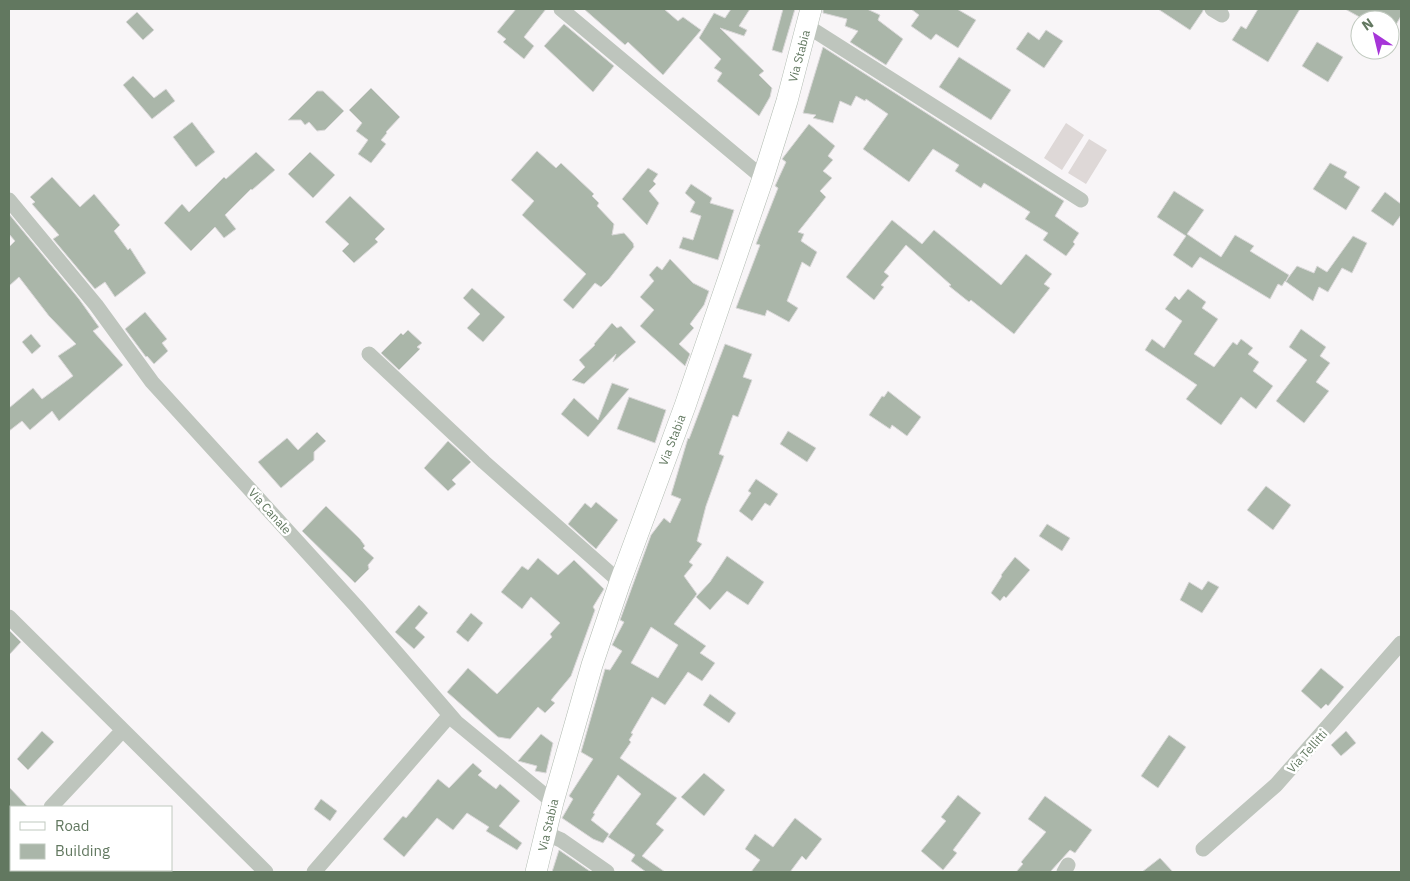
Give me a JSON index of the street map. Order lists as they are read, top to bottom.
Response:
{
  "streets": {
    "main road": ["Via Stabia"],
    "street": ["Via Canale", "Via Tellitti"]
  },
  "crossings": [
    ["Via Stabia", "Via Canale"]
  ],
  "legend": ["Road", "Building"],
  "north": "top left"
}
